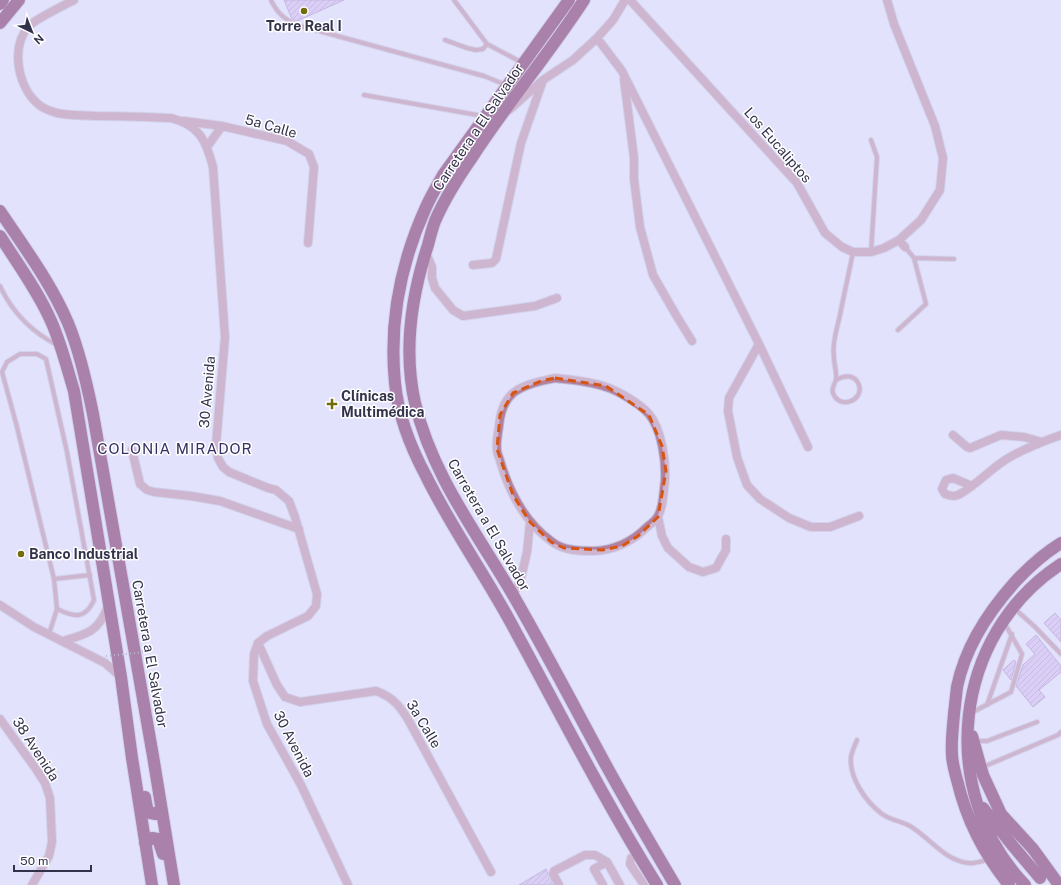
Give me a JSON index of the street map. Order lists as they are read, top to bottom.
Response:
{
  "streets": {
    "highway": ["Carretera a El Salvador"],
    "street": [
      "5a Calle",
      "Los Eucaliptos",
      "30 Avenida",
      "3a Calle",
      "38 Avenida"
    ]
  },
  "crossings": [
    ["5a Calle", "30 Avenida"],
    ["30 Avenida", "3a Calle"]
  ],
  "districts": ["COLONIA MIRADOR"],
  "places": {
    "other": ["Torre Real I", "Banco Industrial"],
    "health": ["Clínicas Multimédica"]
  },
  "scale_bar": "50 m",
  "north": "bottom right"
}
